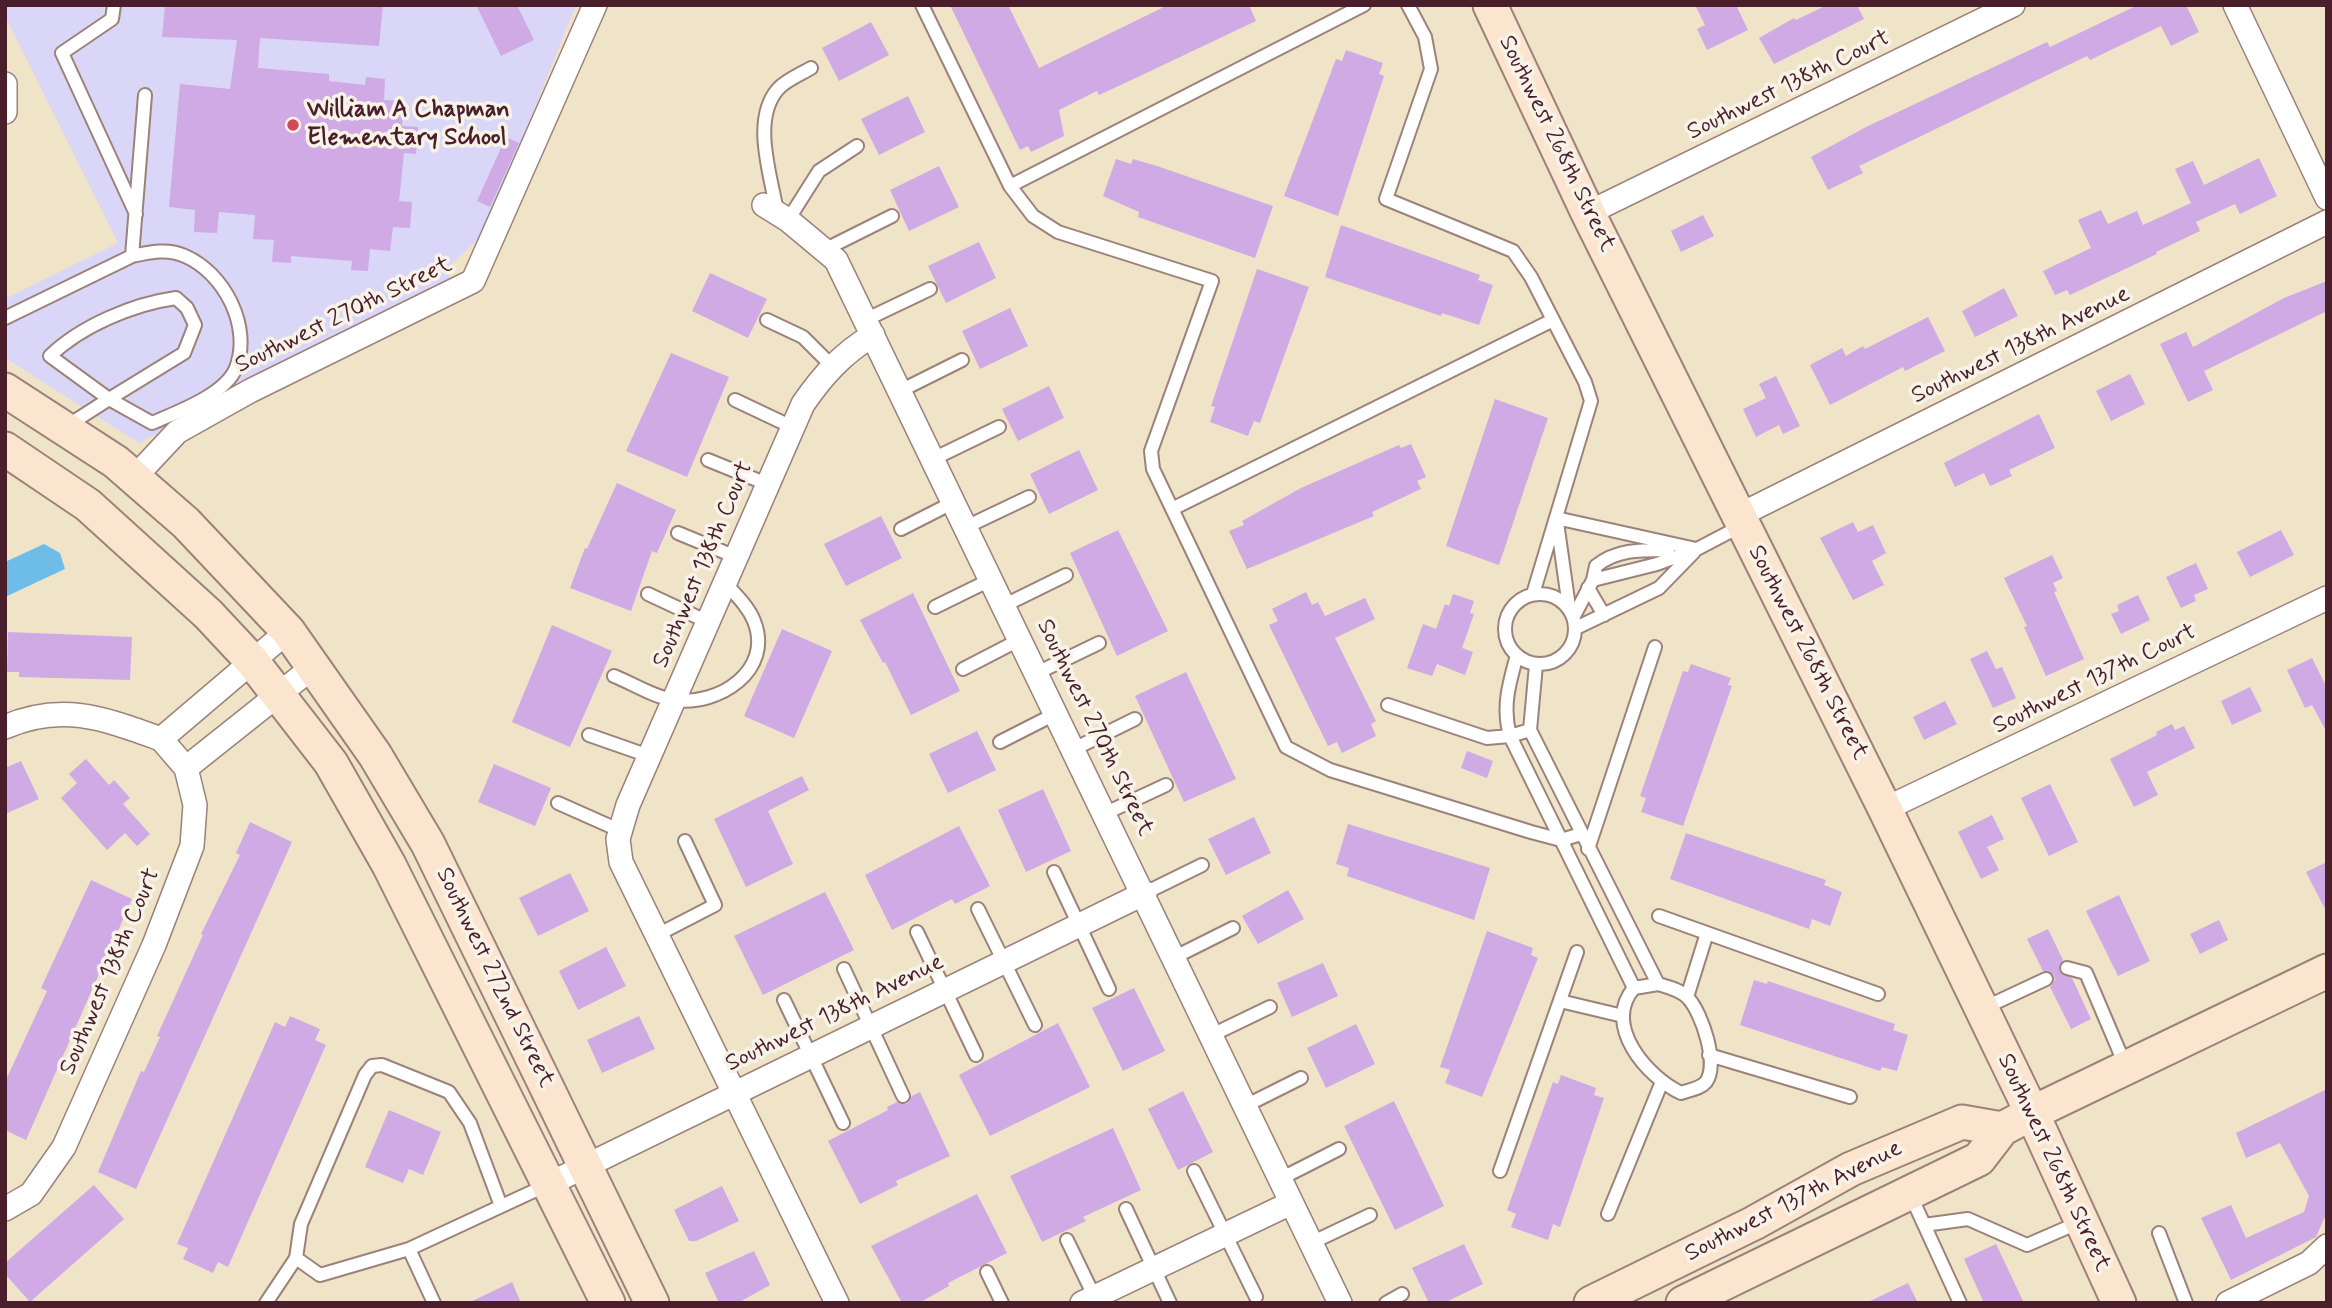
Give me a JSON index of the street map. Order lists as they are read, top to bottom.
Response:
{
  "streets": {
    "main road": ["Southwest 268th Street", "Southwest 272nd Street", "Southwest 137th Avenue"],
    "street": [
      "Southwest 138th Court",
      "Southwest 270th Street",
      "Southwest 138th Avenue",
      "Southwest 137th Court"
    ]
  },
  "crossings": [
    ["Southwest 138th Court", "Southwest 268th Street"],
    ["Southwest 138th Court", "Southwest 270th Street"],
    ["Southwest 268th Street", "Southwest 138th Avenue"],
    ["Southwest 268th Street", "Southwest 137th Court"],
    ["Southwest 268th Street", "Southwest 137th Avenue"],
    ["Southwest 270th Street", "Southwest 138th Avenue"],
    ["Southwest 270th Street", "Southwest 272nd Street"],
    ["Southwest 138th Avenue", "Southwest 272nd Street"]
  ],
  "places": ["William A Chapman Elementary School"]
}
